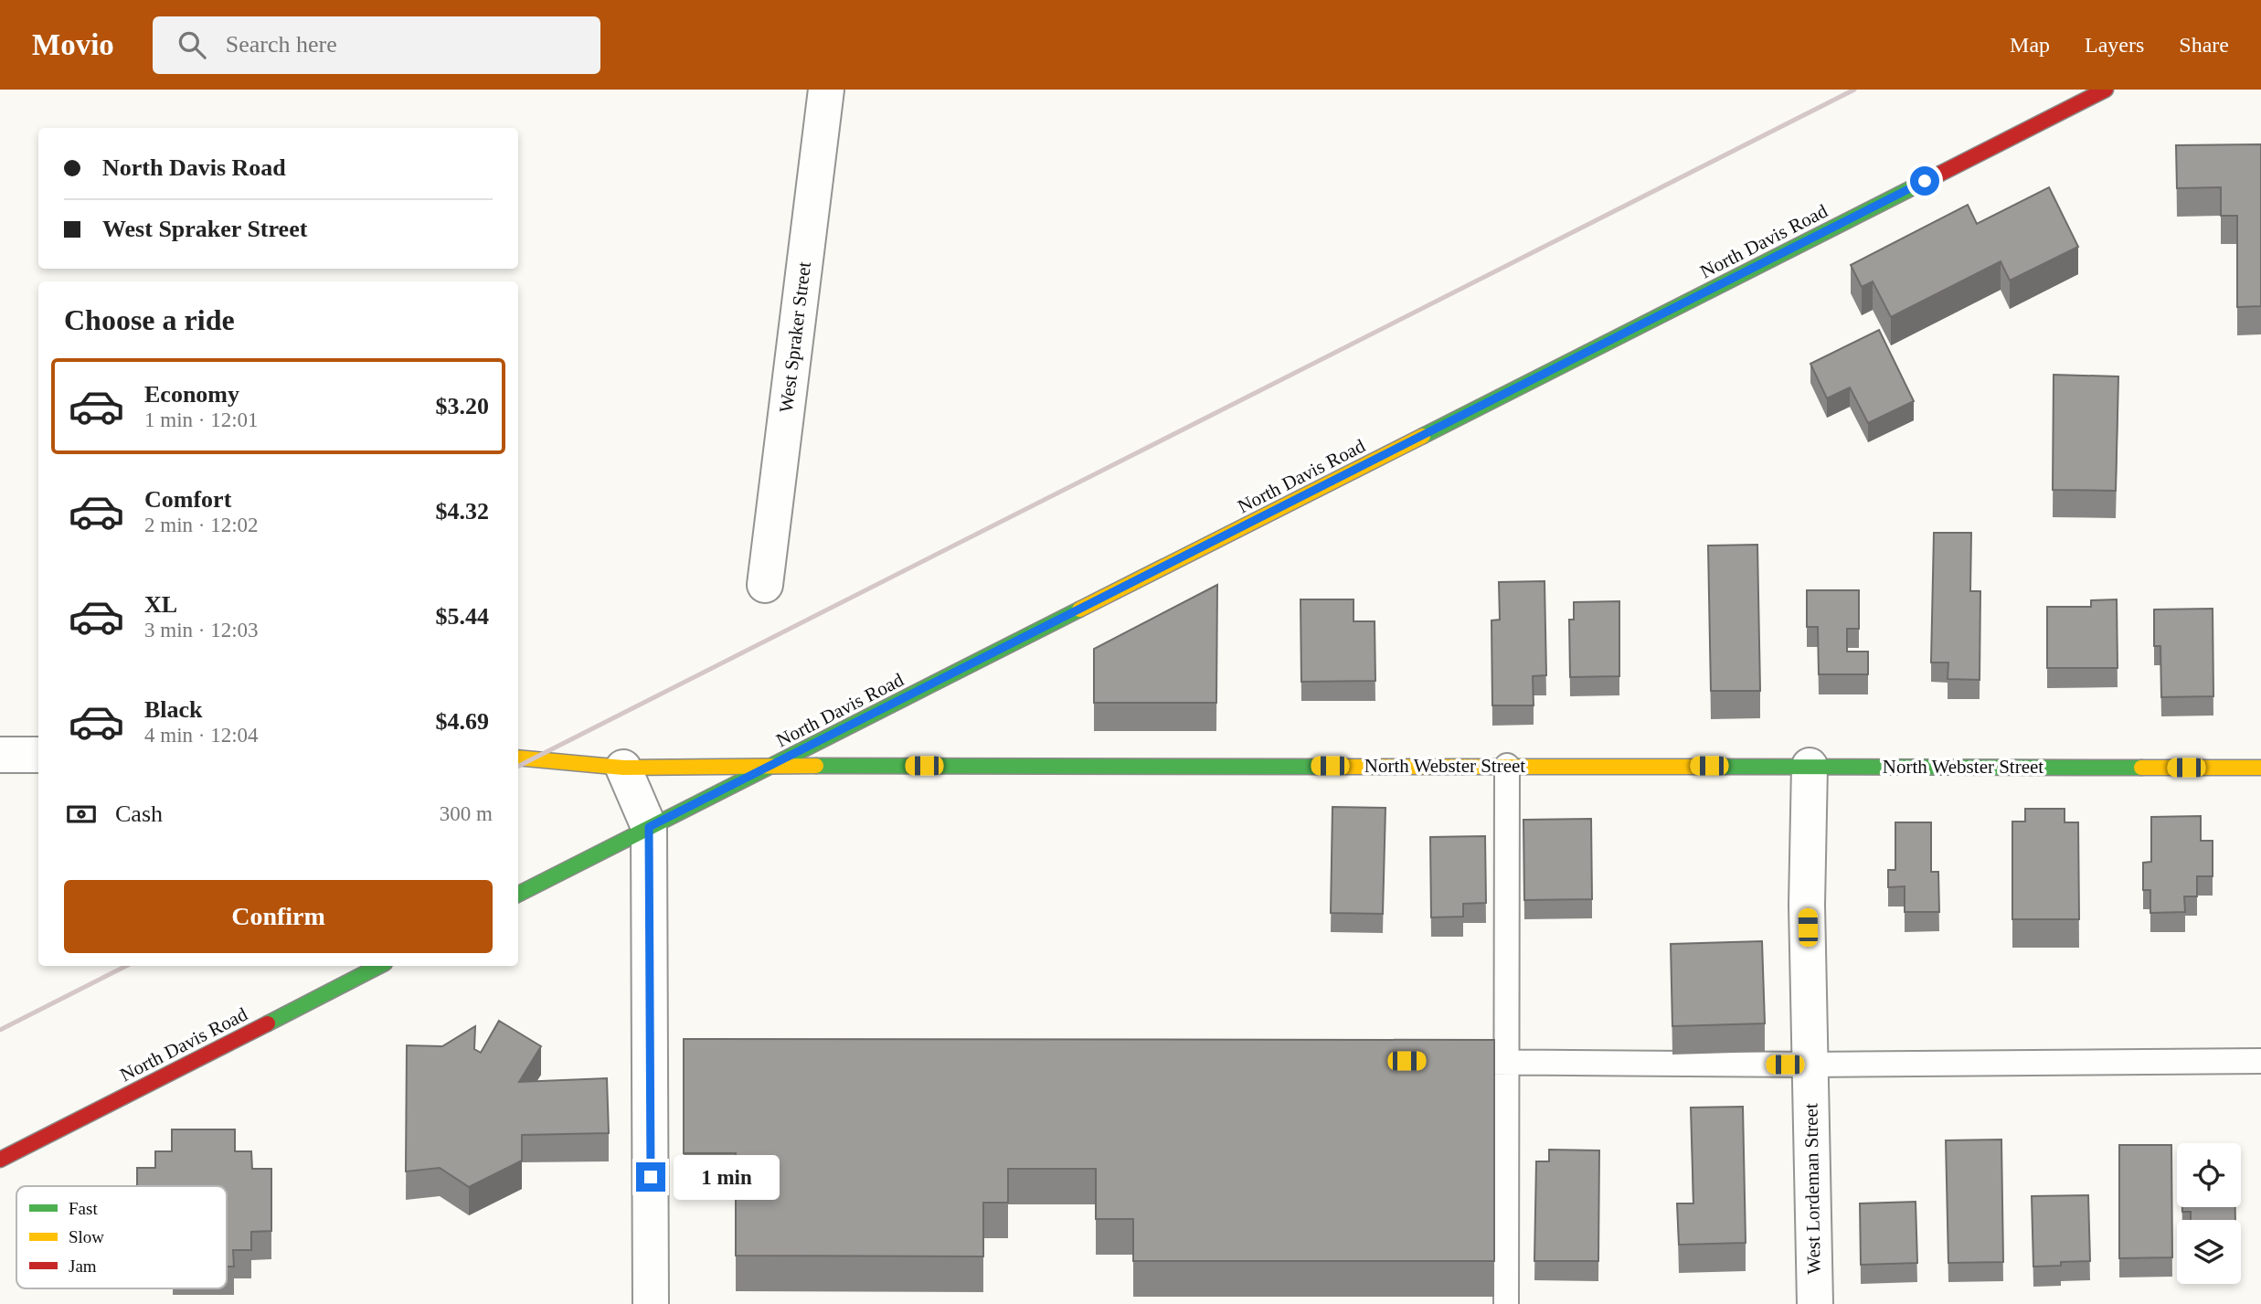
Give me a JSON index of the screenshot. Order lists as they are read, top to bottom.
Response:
{
  "streets": {
    "street": [
      "North Davis Road",
      "West Spraker Street",
      "North Webster Street",
      "West Lordeman Street"
    ]
  },
  "crossings": [
    ["North Davis Road", "North Webster Street"],
    ["North Webster Street", "West Lordeman Street"]
  ],
  "legend": ["Fast", "Slow", "Jam"],
  "page": {
    "header": "Movio",
    "search": "Search here",
    "nav": ["Map", "Layers", "Share"],
    "banner": ["North Davis Road", "West Spraker Street"],
    "heading": "Choose a ride",
    "list": [
      {
        "name": "Economy",
        "note": "1 min · 12:01",
        "value": "$3.20"
      },
      {
        "name": "Comfort",
        "note": "2 min · 12:02",
        "value": "$4.32"
      },
      {
        "name": "XL",
        "note": "3 min · 12:03",
        "value": "$5.44"
      },
      {
        "name": "Black",
        "note": "4 min · 12:04",
        "value": "$4.69"
      }
    ],
    "pay": ["Cash", "300 m"],
    "buttons": "Confirm",
    "bubble": "1 min"
  }
}
